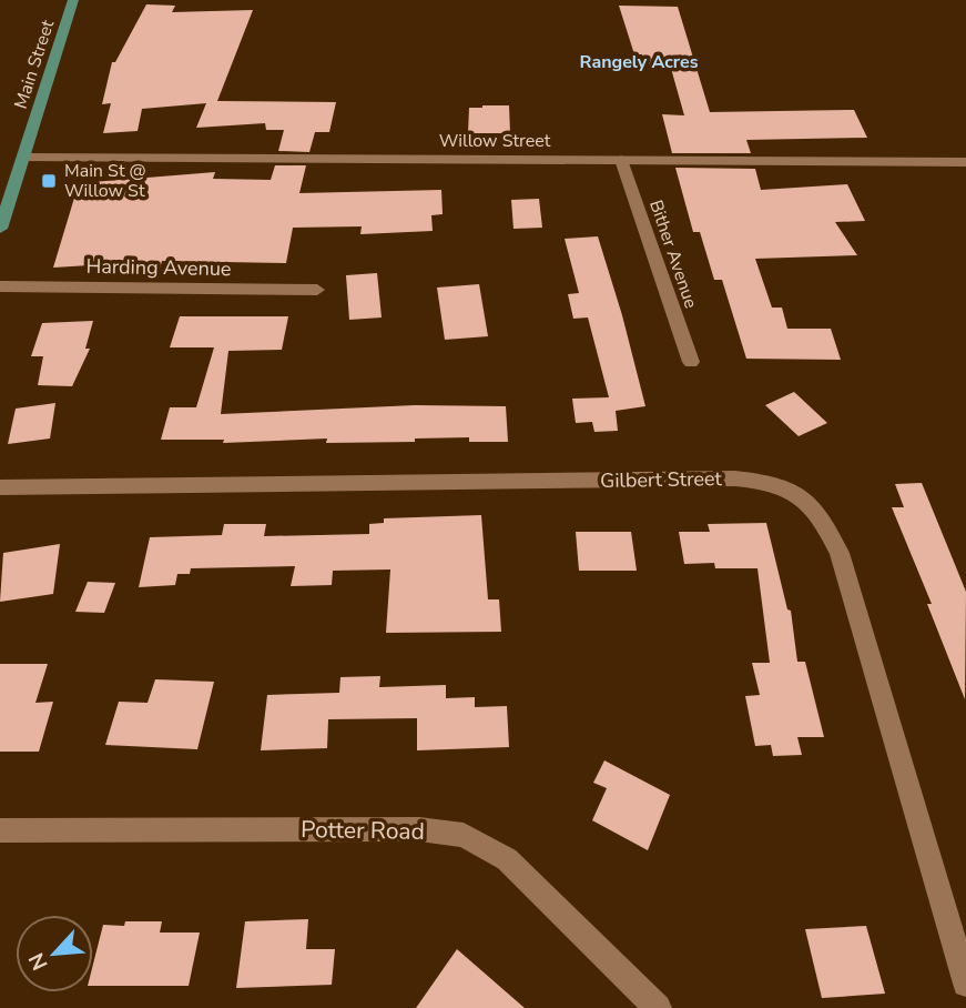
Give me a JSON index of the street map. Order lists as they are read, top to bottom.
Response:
{
  "streets": {
    "main road": ["Main Street"],
    "street": [
      "Willow Street",
      "Bither Avenue",
      "Harding Avenue",
      "Gilbert Street",
      "Potter Road"
    ]
  },
  "crossings": [
    ["Main Street", "Willow Street"],
    ["Willow Street", "Bither Avenue"]
  ],
  "districts": ["Rangely Acres"],
  "places": {
    "transit": ["Main St @ Willow St"]
  },
  "north": "bottom left"
}
